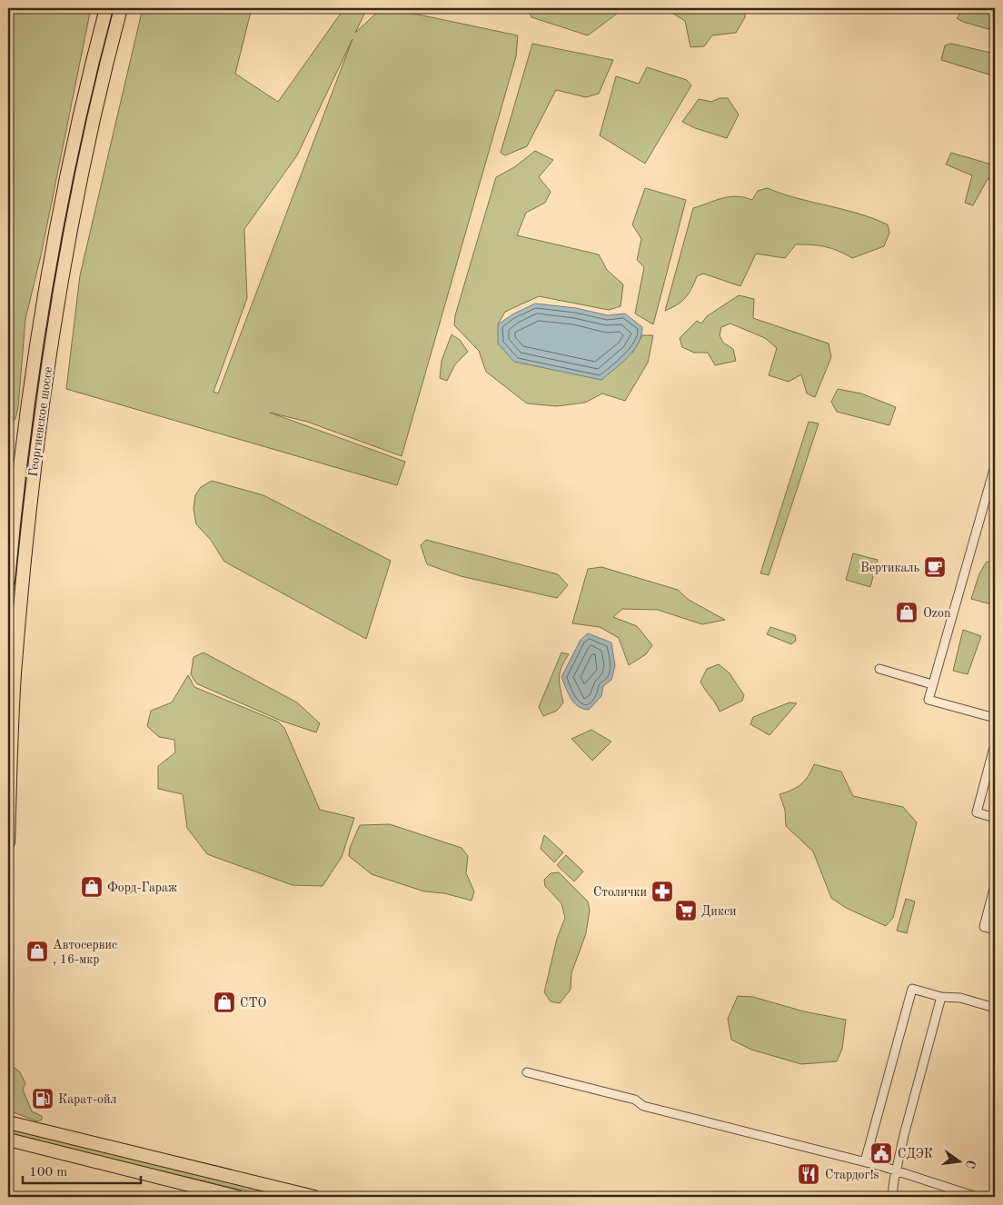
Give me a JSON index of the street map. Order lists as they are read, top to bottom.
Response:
{
  "streets": {
    "main road": ["Георгиевское шоссе"]
  },
  "places": {
    "cafe": ["Вертикаль"],
    "shop": [
      "Ozon",
      "Форд-Гараж",
      "Автосервис , 16-мкр",
      "СТО"
    ],
    "pharmacy": ["Столички"],
    "supermarket": ["Дикси"],
    "fuel station": ["Карат-ойл"],
    "public building": ["СДЭК"],
    "restaurant": ["Стардог!s"]
  },
  "scale_bar": "100 m",
  "north": "right"
}
